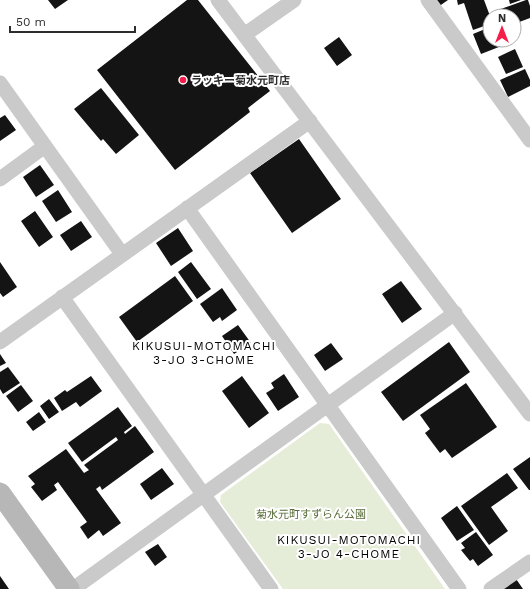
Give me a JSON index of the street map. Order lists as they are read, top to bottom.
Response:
{
  "districts": ["KIKUSUI-MOTOMACHI 3-JO 3-CHOME", "KIKUSUI-MOTOMACHI 3-JO 4-CHOME"],
  "parks": ["菊水元町すずらん公園"],
  "places": ["ラッキー菊水元町店"],
  "scale_bar": "50 m",
  "north": "top"
}
